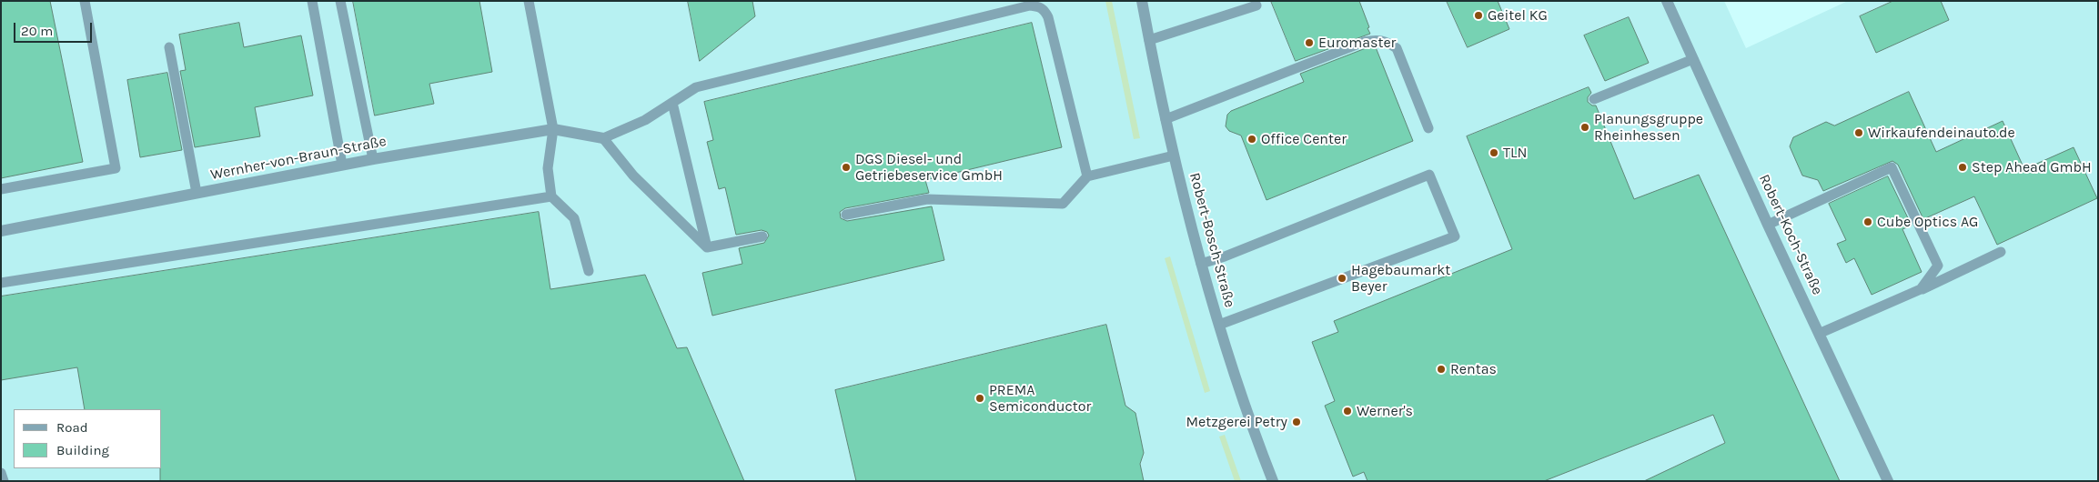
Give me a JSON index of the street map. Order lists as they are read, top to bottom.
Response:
{
  "streets": {
    "street": ["Wernher-von-Braun-Straße", "Robert-Koch-Straße", "Robert-Bosch-Straße"]
  },
  "places": [
    "Geitel KG",
    "Euromaster",
    "Planungsgruppe Rheinhessen",
    "Wirkaufendeinauto.de",
    "Office Center",
    "TLN",
    "DGS Diesel- und Getriebeservice GmbH",
    "Step Ahead GmbH",
    "Cube Optics AG",
    "Hagebaumarkt Beyer",
    "Rentas",
    "PREMA Semiconductor",
    "Werner's",
    "Metzgerei Petry"
  ],
  "legend": ["Road", "Building"],
  "scale_bar": "20 m"
}
